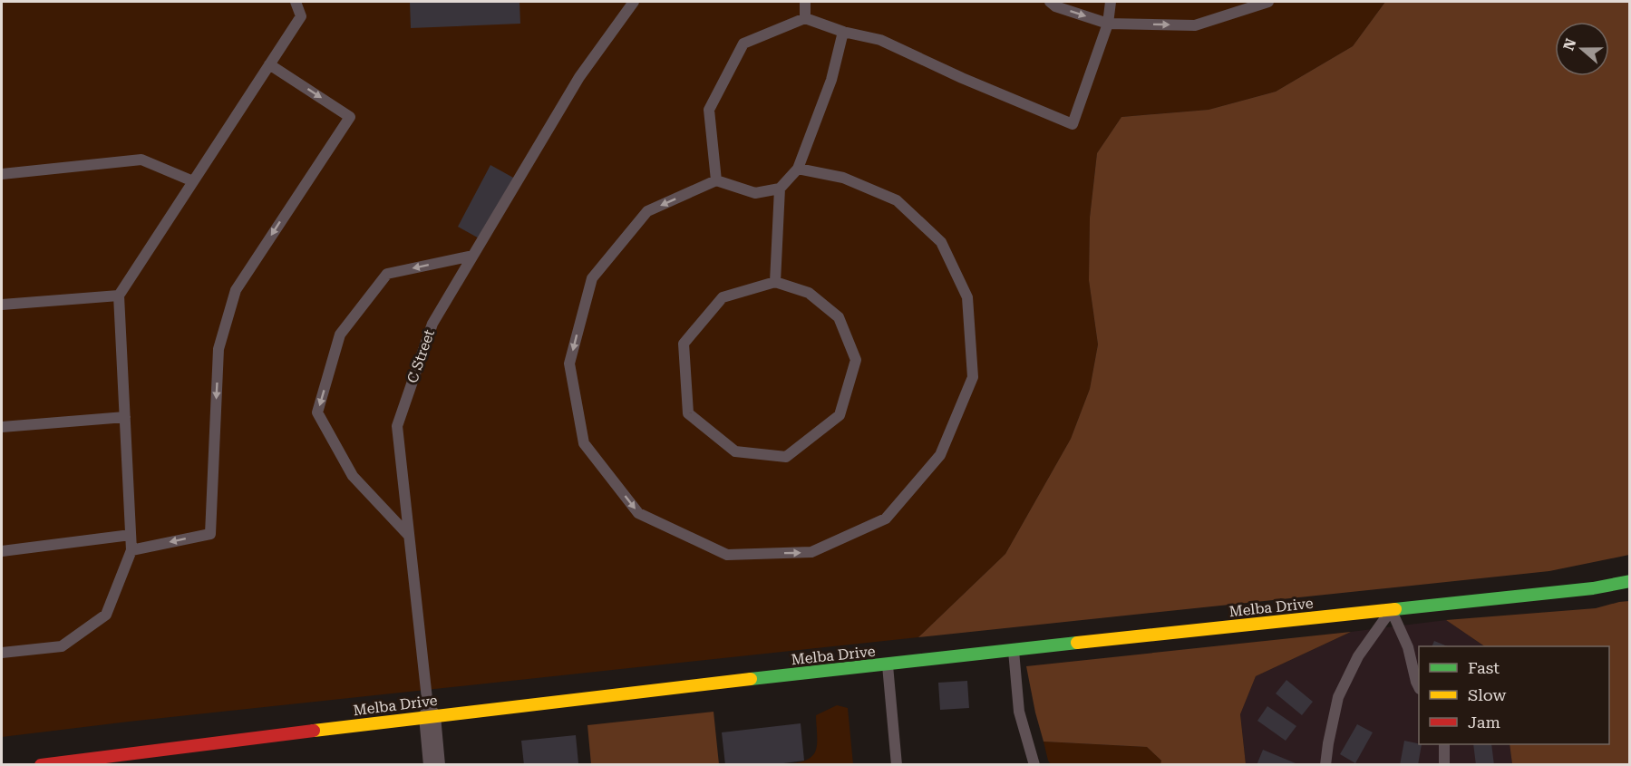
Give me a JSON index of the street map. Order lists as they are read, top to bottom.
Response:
{
  "streets": {
    "street": ["C Street", "Melba Drive"]
  },
  "crossings": [
    ["C Street", "Melba Drive"]
  ],
  "legend": ["Fast", "Slow", "Jam"],
  "north": "left"
}
